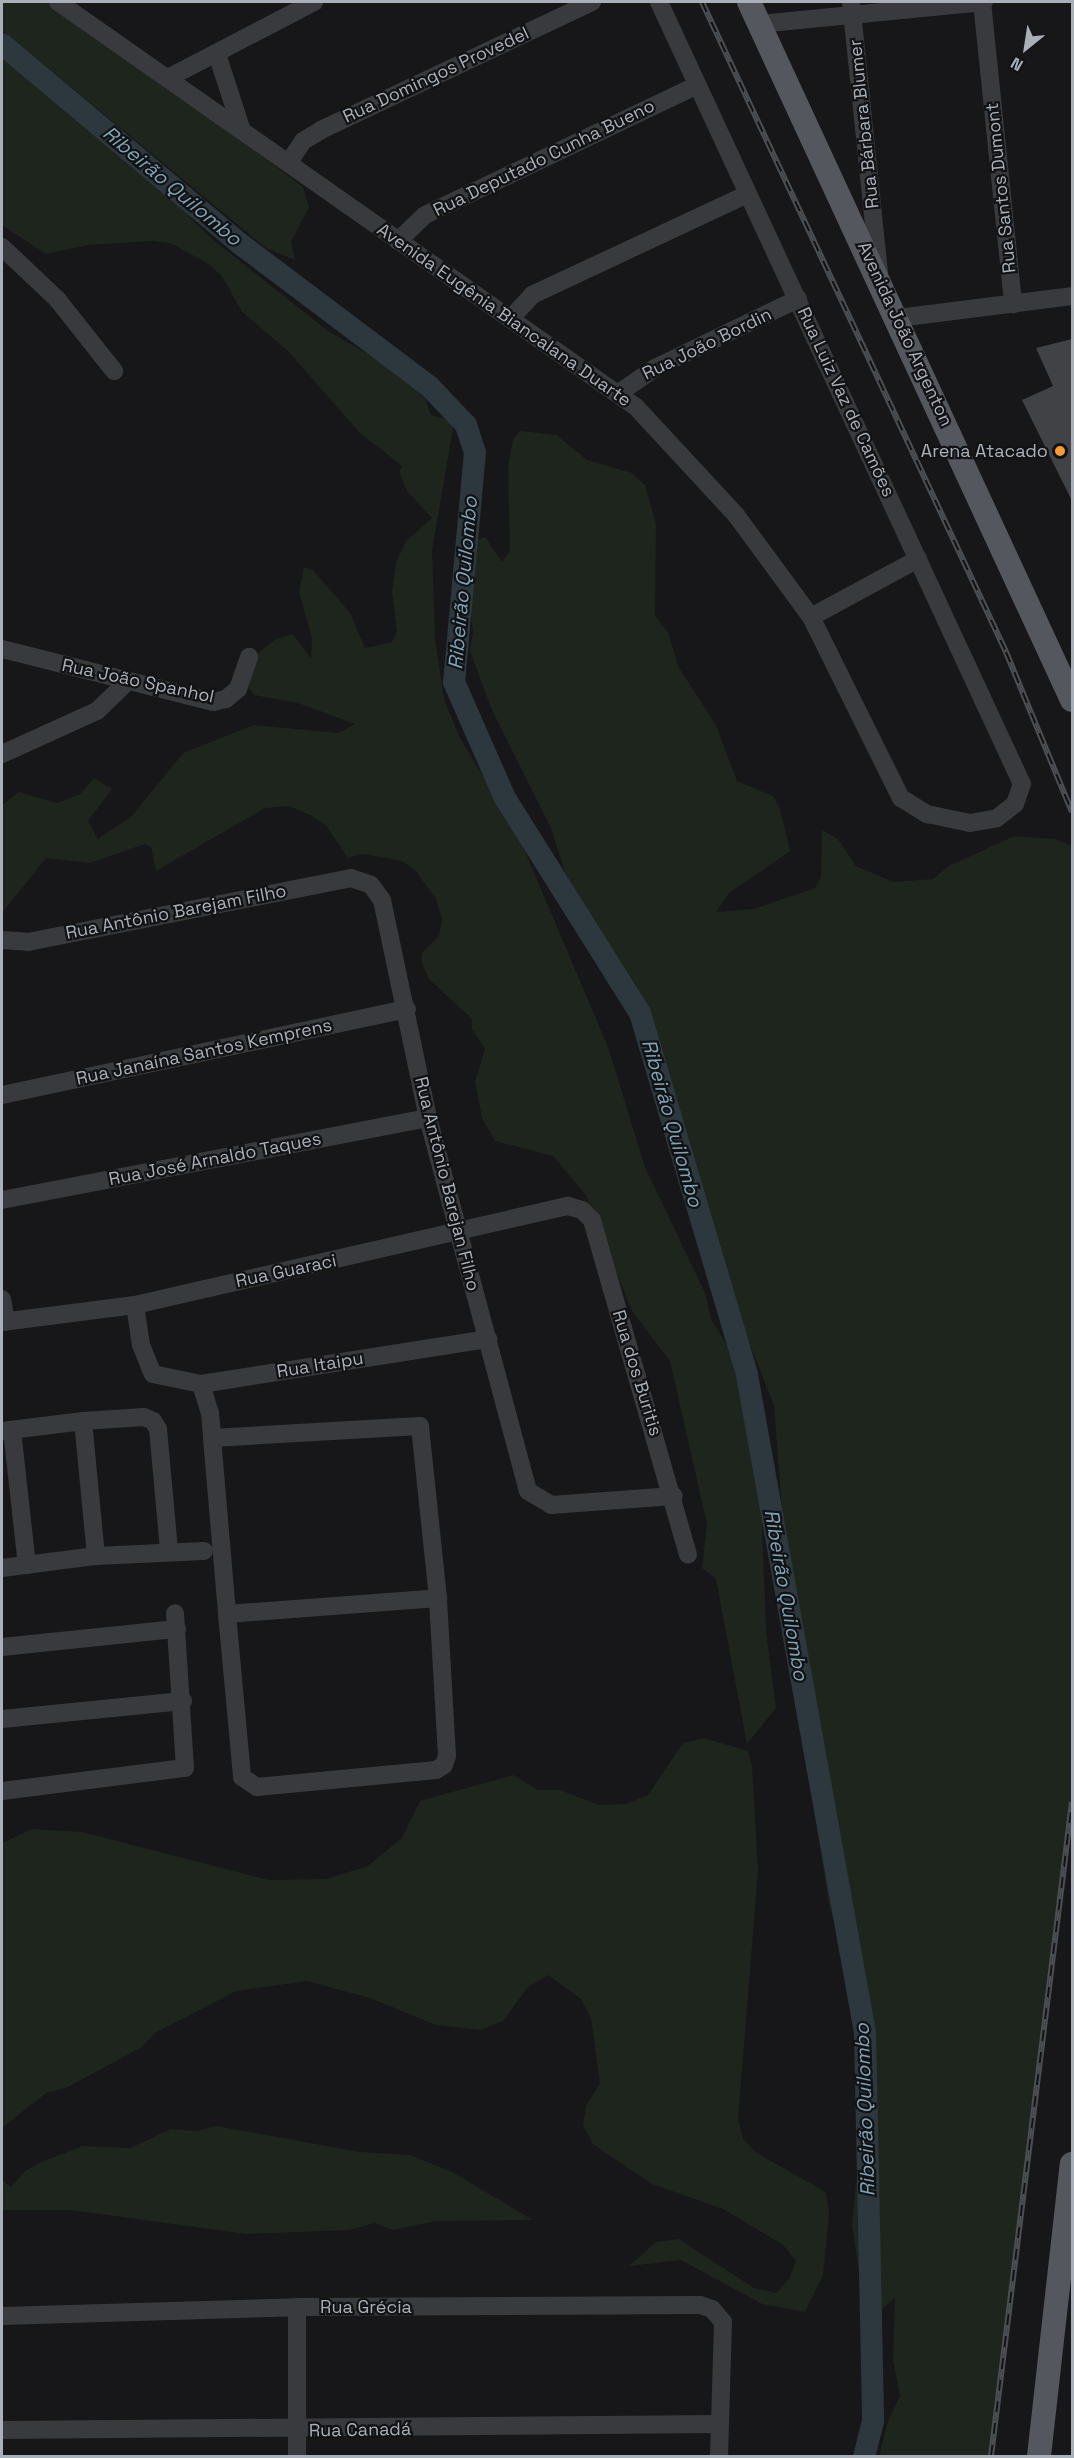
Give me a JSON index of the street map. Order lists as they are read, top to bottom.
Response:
{
  "streets": {
    "main road": ["Avenida João Argenton"],
    "street": [
      "Rua Domingos Provedel",
      "Rua Bárbara Blumer",
      "Rua Deputado Cunha Bueno",
      "Rua Santos Dumont",
      "Avenida Eugênia Biancalana Duarte",
      "Rua João Bordin",
      "Rua Luiz Vaz de Camões",
      "Rua João Spanhol",
      "Rua Antônio Barejam Filho",
      "Rua Janaína Santos Kemprens",
      "Rua José Arnaldo Taques",
      "Rua Antônio Barejan Filho",
      "Rua Guaraci",
      "Rua Itaipu",
      "Rua dos Buritis",
      "Rua Grécia",
      "Rua Canadá"
    ]
  },
  "crossings": [
    ["Rua Domingos Provedel", "Avenida Eugênia Biancalana Duarte"],
    ["Rua Bárbara Blumer", "Avenida João Argenton"],
    ["Rua Deputado Cunha Bueno", "Avenida Eugênia Biancalana Duarte"],
    ["Rua Deputado Cunha Bueno", "Rua Luiz Vaz de Camões"],
    ["Avenida Eugênia Biancalana Duarte", "Rua João Bordin"],
    ["Avenida Eugênia Biancalana Duarte", "Rua Luiz Vaz de Camões"],
    ["Rua João Bordin", "Rua Luiz Vaz de Camões"],
    ["Rua Antônio Barejam Filho", "Rua Antônio Barejan Filho"],
    ["Rua Janaína Santos Kemprens", "Rua Antônio Barejan Filho"],
    ["Rua José Arnaldo Taques", "Rua Antônio Barejan Filho"],
    ["Rua Antônio Barejan Filho", "Rua Guaraci"],
    ["Rua Antônio Barejan Filho", "Rua Itaipu"],
    ["Rua Antônio Barejan Filho", "Rua dos Buritis"],
    ["Rua Guaraci", "Rua Itaipu"],
    ["Rua Guaraci", "Rua dos Buritis"],
    ["Rua Grécia", "Rua Canadá"]
  ],
  "water": ["Ribeirão Quilombo"],
  "places": ["Arena Atacado"],
  "north": "bottom left"
}
